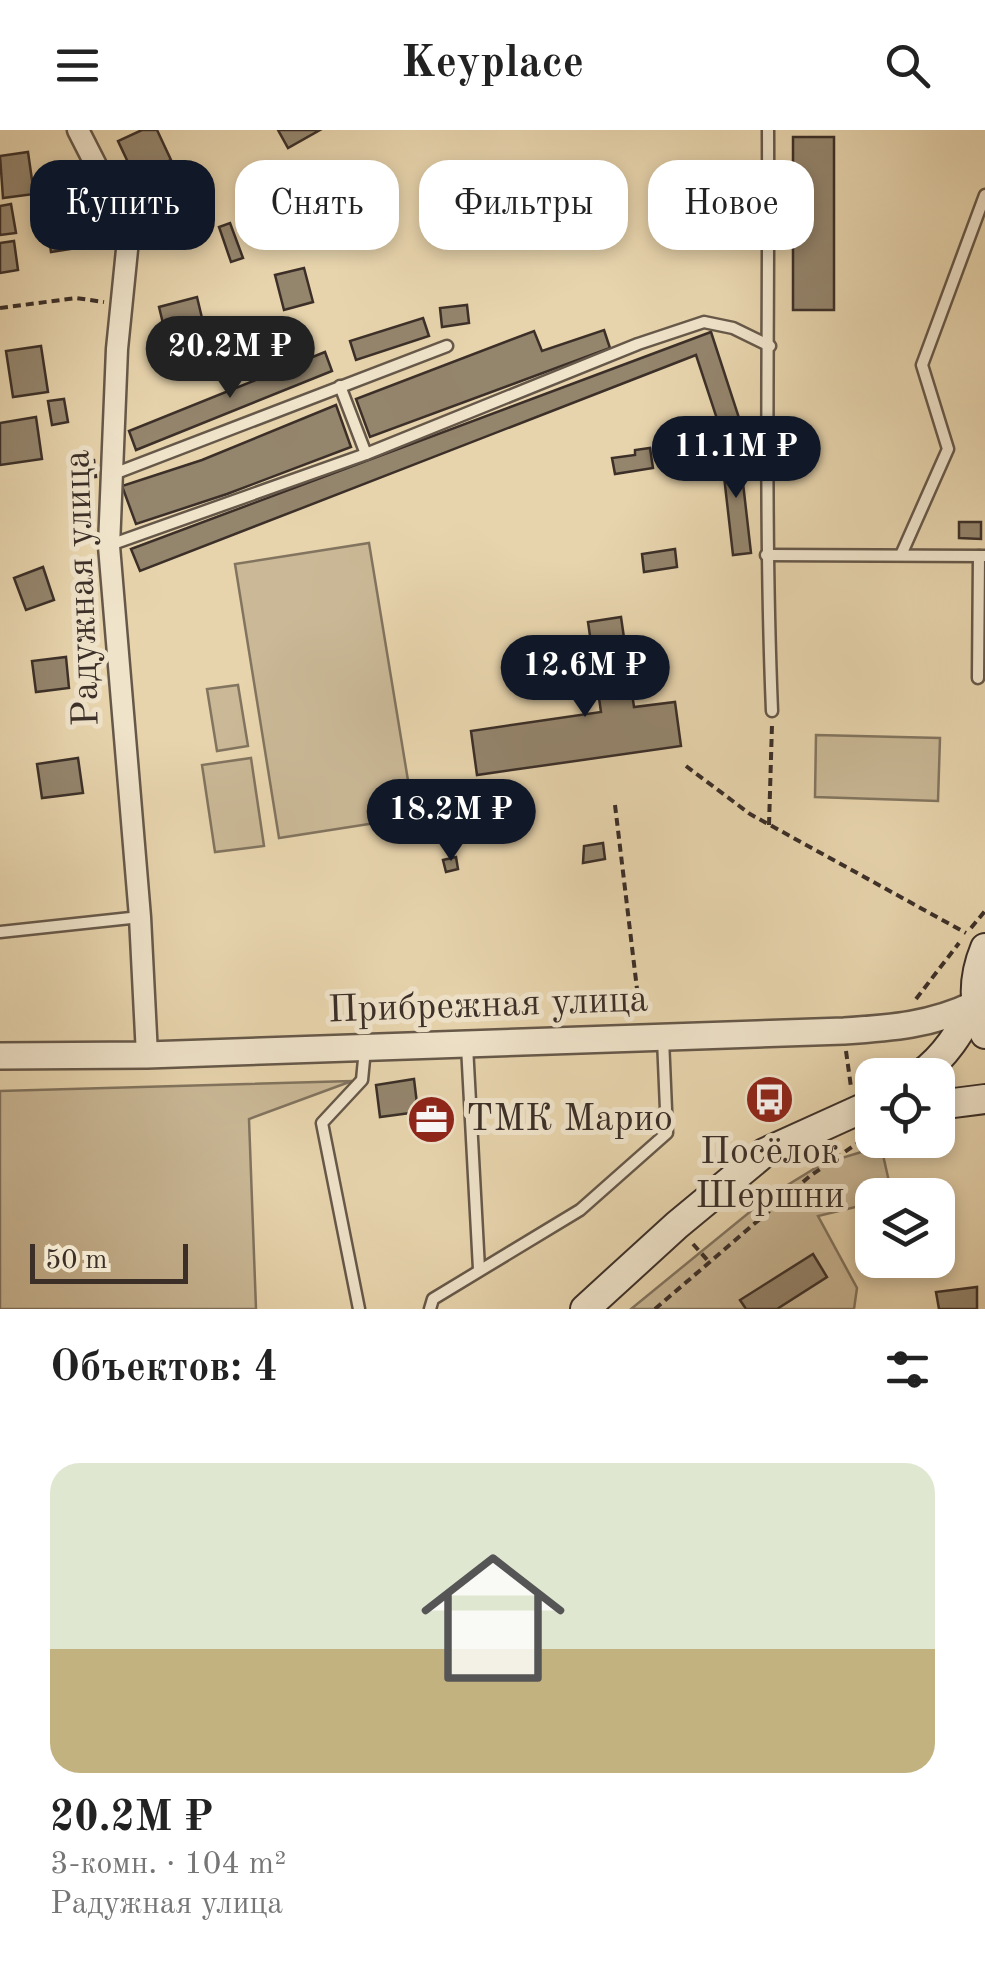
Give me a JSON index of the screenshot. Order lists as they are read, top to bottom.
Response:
{
  "streets": {
    "street": ["Радужная улица", "Прибрежная улица"]
  },
  "crossings": [
    ["Радужная улица", "Прибрежная улица"]
  ],
  "places": {
    "bus stop": ["Посёлок Шершни"],
    "office": ["ТМК Марио"]
  },
  "scale_bar": "50 m",
  "page": {
    "header": "Keyplace",
    "chip": [
      "Купить",
      "Снять",
      "Фильтры",
      "Новое"
    ],
    "price": [
      "20.2M ₽",
      "11.1M ₽",
      "12.6M ₽",
      "18.2M ₽"
    ],
    "scale": "50 m",
    "heading": "Объектов: 4",
    "list": [
      {
        "name": "20.2M ₽",
        "note": "3-комн. · 104 m² · Радужная улица"
      }
    ]
  }
}
